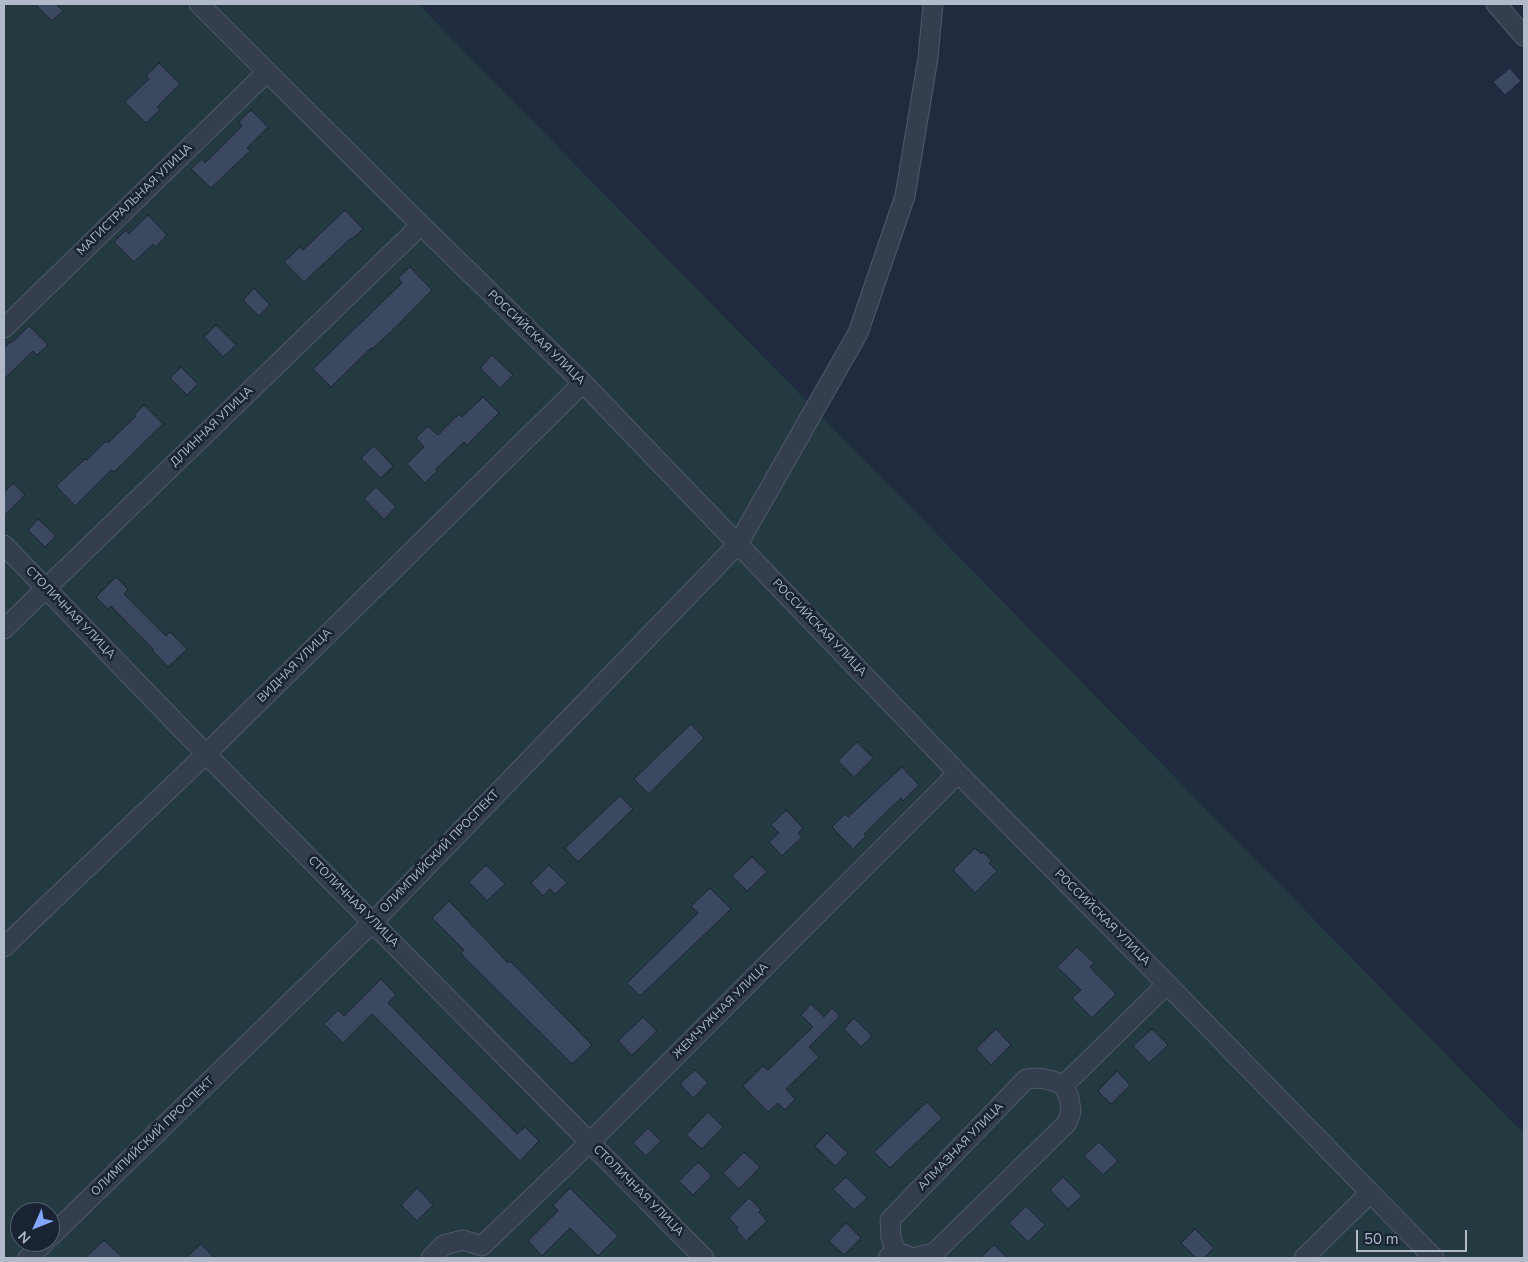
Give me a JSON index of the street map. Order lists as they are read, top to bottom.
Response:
{
  "streets": {
    "street": [
      "МАГИСТРАЛЬНАЯ УЛИЦА",
      "РОССИЙСКАЯ УЛИЦА",
      "ДЛИННАЯ УЛИЦА",
      "СТОЛИЧНАЯ УЛИЦА",
      "ВИДНАЯ УЛИЦА",
      "ОЛИМПИЙСКИЙ ПРОСПЕКТ",
      "ЖЕМЧУЖНАЯ УЛИЦА",
      "АЛМАЗНАЯ УЛИЦА"
    ]
  },
  "crossings": [
    ["МАГИСТРАЛЬНАЯ УЛИЦА", "РОССИЙСКАЯ УЛИЦА"],
    ["РОССИЙСКАЯ УЛИЦА", "ДЛИННАЯ УЛИЦА"],
    ["РОССИЙСКАЯ УЛИЦА", "ВИДНАЯ УЛИЦА"],
    ["РОССИЙСКАЯ УЛИЦА", "ОЛИМПИЙСКИЙ ПРОСПЕКТ"],
    ["РОССИЙСКАЯ УЛИЦА", "ЖЕМЧУЖНАЯ УЛИЦА"],
    ["ДЛИННАЯ УЛИЦА", "СТОЛИЧНАЯ УЛИЦА"],
    ["СТОЛИЧНАЯ УЛИЦА", "ВИДНАЯ УЛИЦА"],
    ["СТОЛИЧНАЯ УЛИЦА", "ОЛИМПИЙСКИЙ ПРОСПЕКТ"],
    ["СТОЛИЧНАЯ УЛИЦА", "ЖЕМЧУЖНАЯ УЛИЦА"]
  ],
  "scale_bar": "50 m",
  "north": "bottom left"
}
